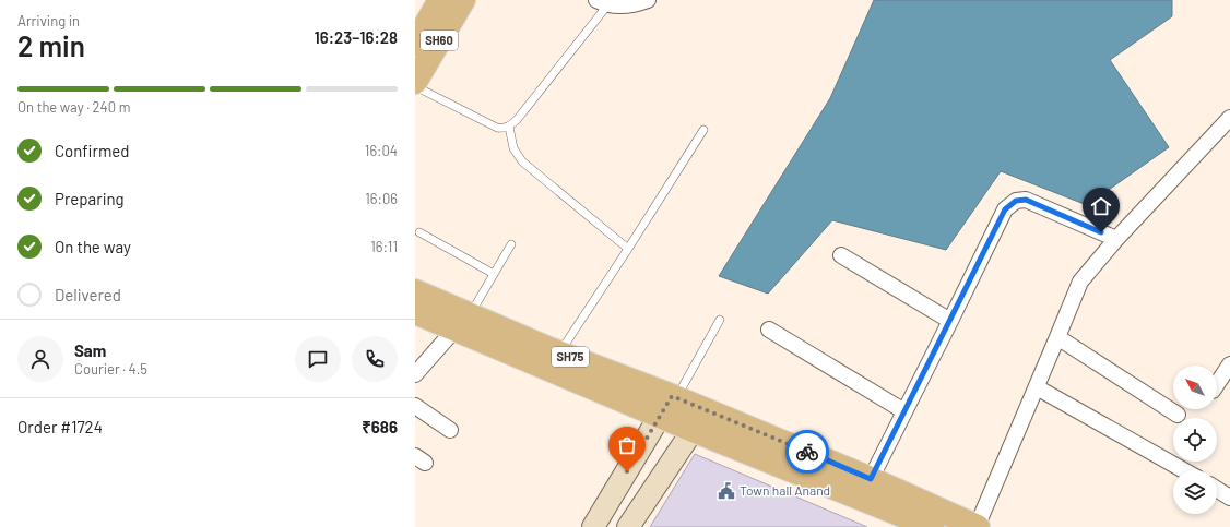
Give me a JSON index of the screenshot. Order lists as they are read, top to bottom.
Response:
{
  "streets": {
    "main road": ["SH60", "SH75"]
  },
  "places": {
    "public building": ["Town hall Anand"]
  },
  "north": "top left",
  "page": {
    "heading": ["2 min", "Arriving in", "16:23–16:28"],
    "panel": [
      "Sam",
      "Courier · 4.5",
      "Order #1724",
      "₹686"
    ],
    "bar": "On the way · 240 m",
    "list": [
      ["Confirmed", "16:04"],
      ["Preparing", "16:06"],
      ["On the way", "16:11"],
      "Delivered"
    ]
  }
}
